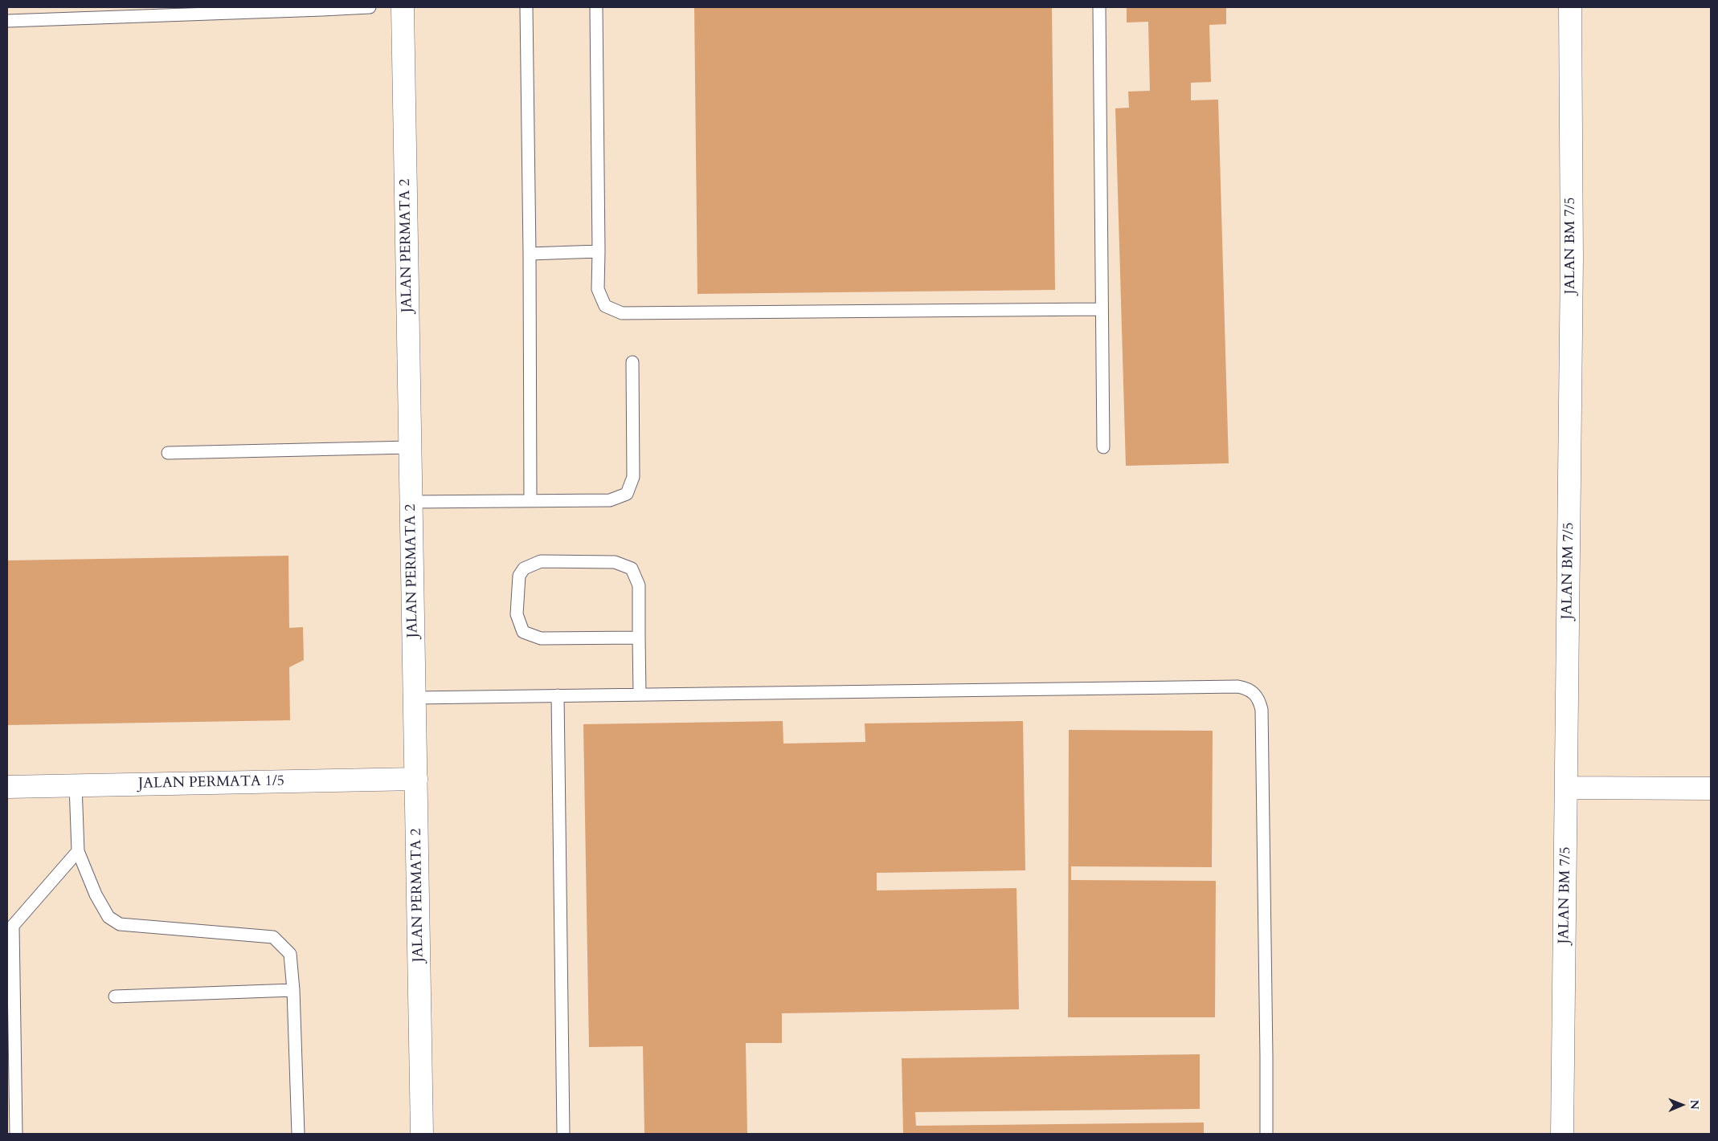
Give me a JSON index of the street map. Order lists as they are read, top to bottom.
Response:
{
  "streets": {
    "street": ["JALAN PERMATA 2", "JALAN BM 7/5", "JALAN PERMATA 1/5"]
  },
  "crossings": [
    ["JALAN PERMATA 2", "JALAN PERMATA 1/5"]
  ],
  "north": "right"
}
